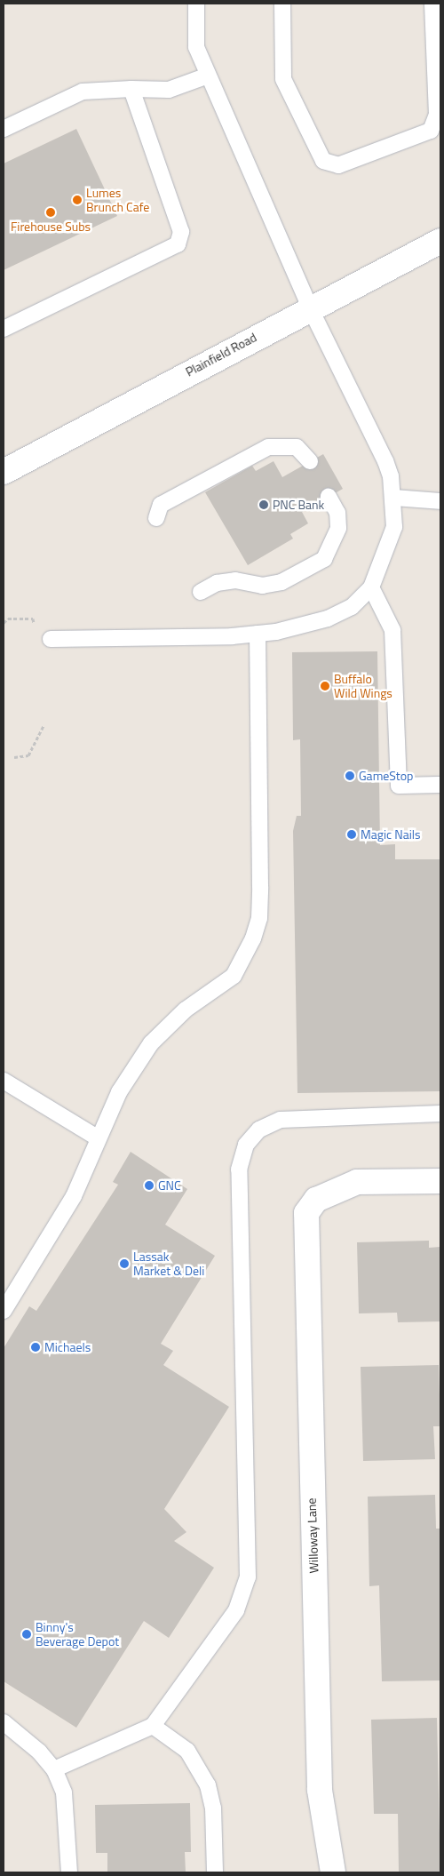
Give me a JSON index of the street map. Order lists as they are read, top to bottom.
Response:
{
  "streets": {
    "street": ["Plainfield Road", "Willoway Lane"]
  },
  "places": [
    "Lumes Brunch Cafe",
    "Firehouse Subs",
    "PNC Bank",
    "Buffalo Wild Wings",
    "GameStop",
    "Magic Nails",
    "GNC",
    "Lassak Market & Deli",
    "Michaels",
    "Binny's Beverage Depot"
  ]
}
